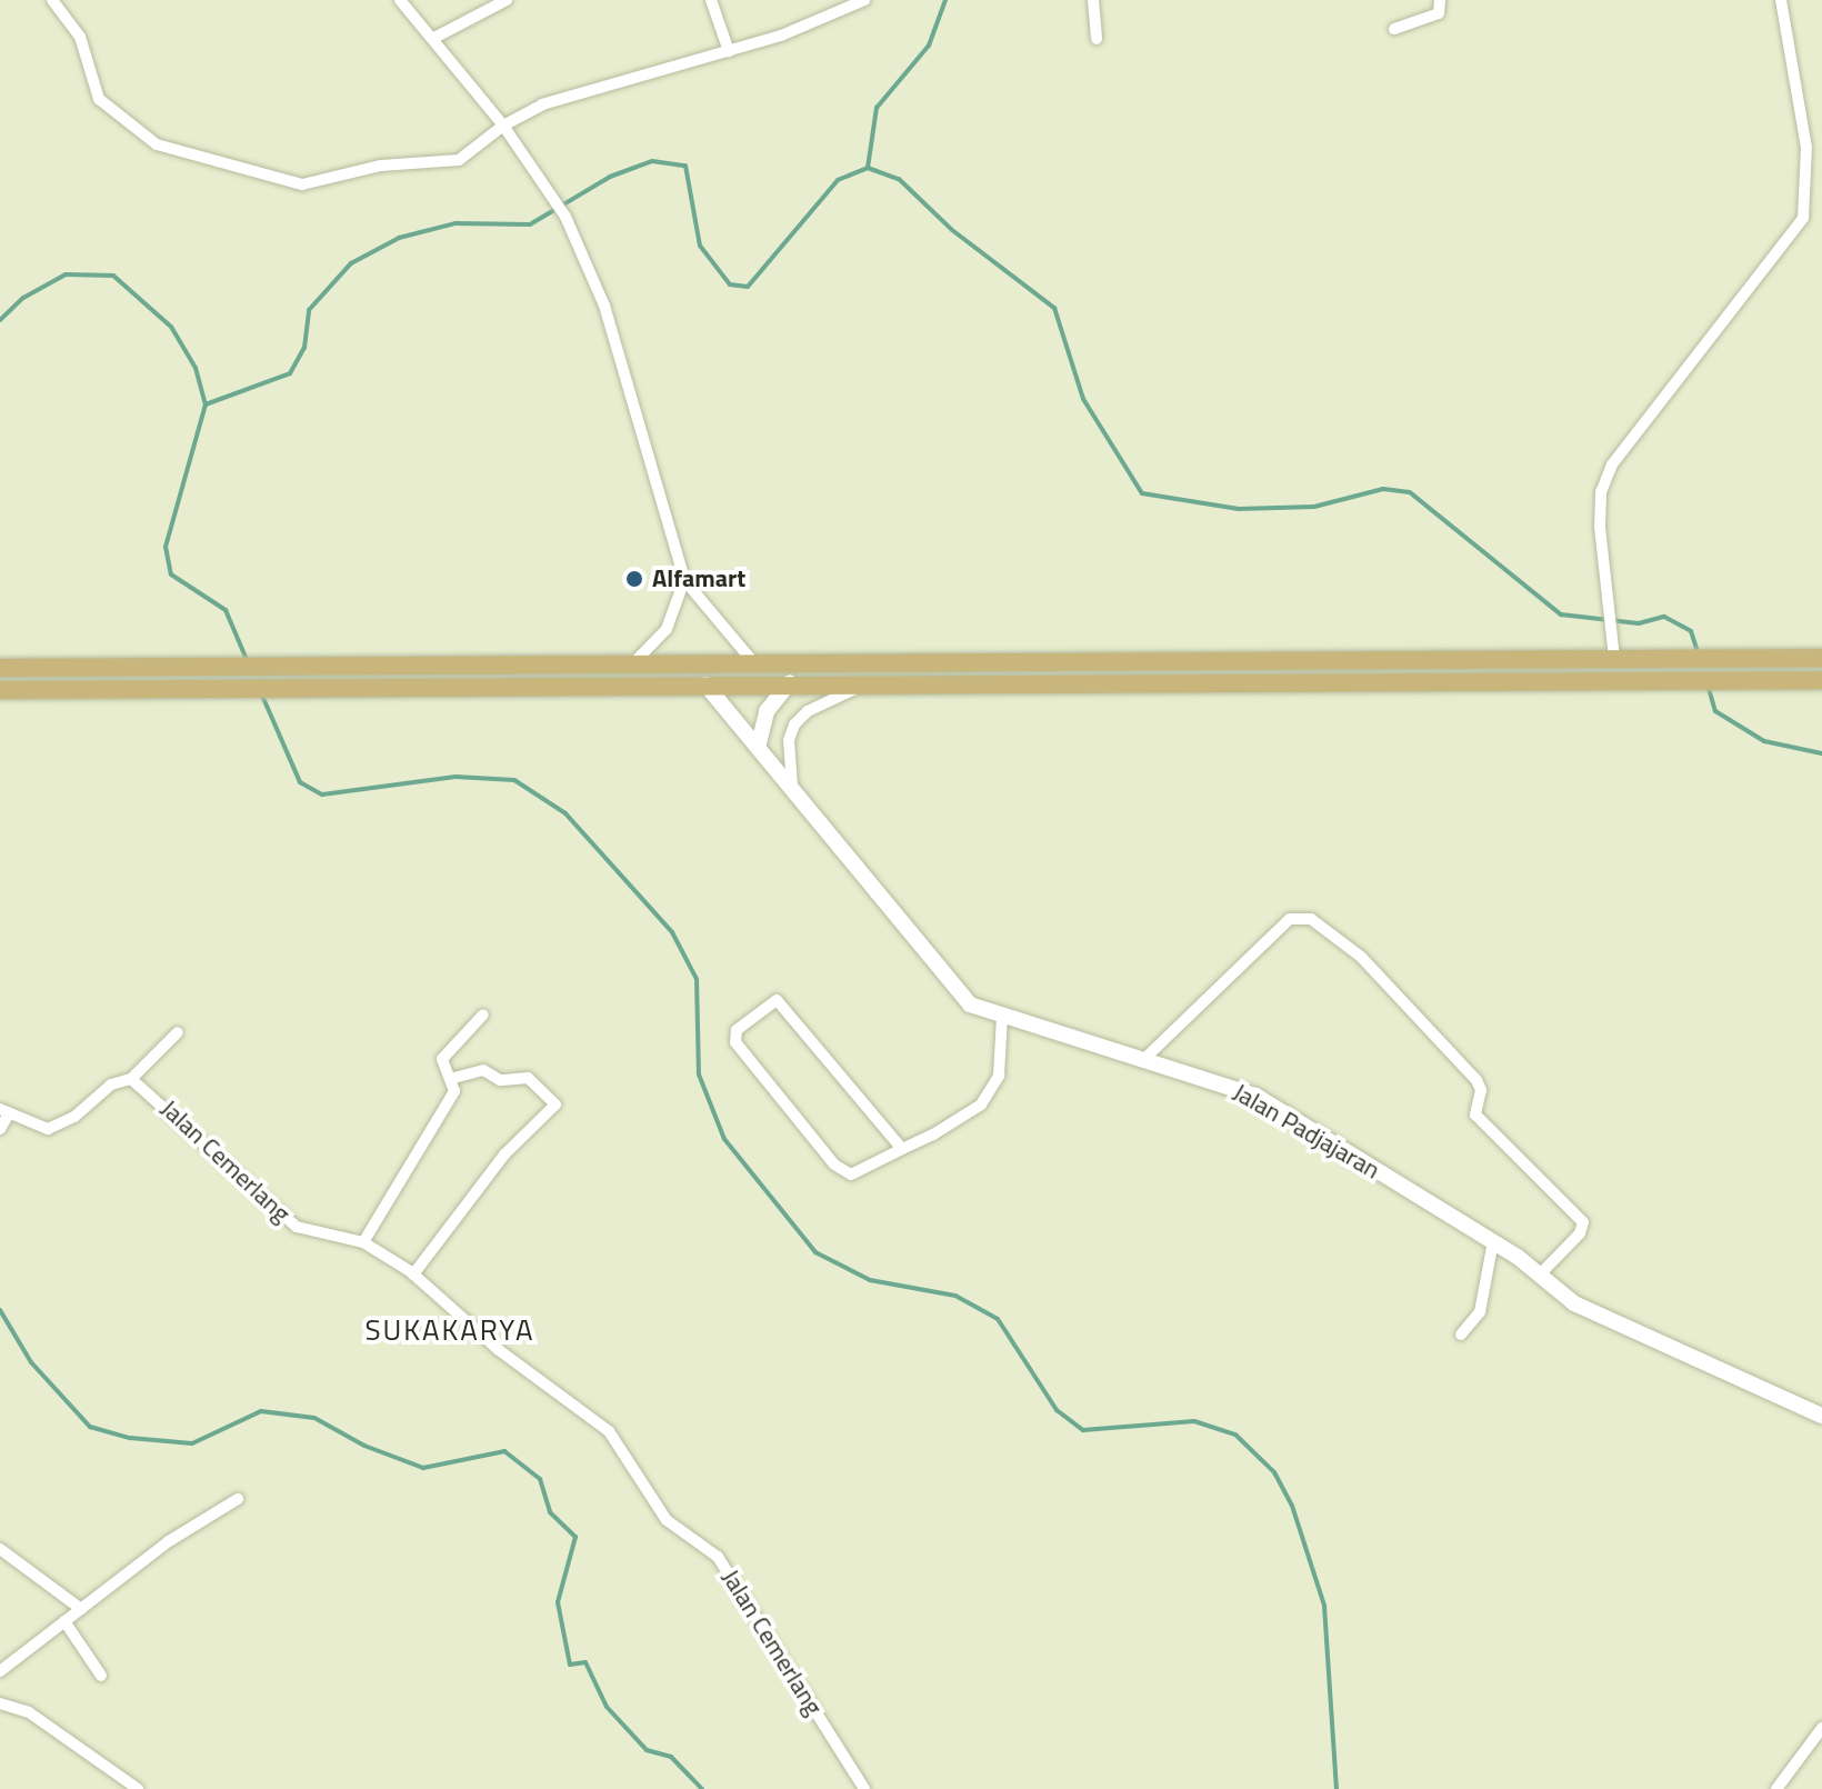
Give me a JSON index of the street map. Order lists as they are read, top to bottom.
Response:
{
  "streets": {
    "street": ["Jalan Padjajaran", "Jalan Cemerlang"]
  },
  "districts": ["SUKAKARYA"],
  "places": ["Alfamart"]
}
